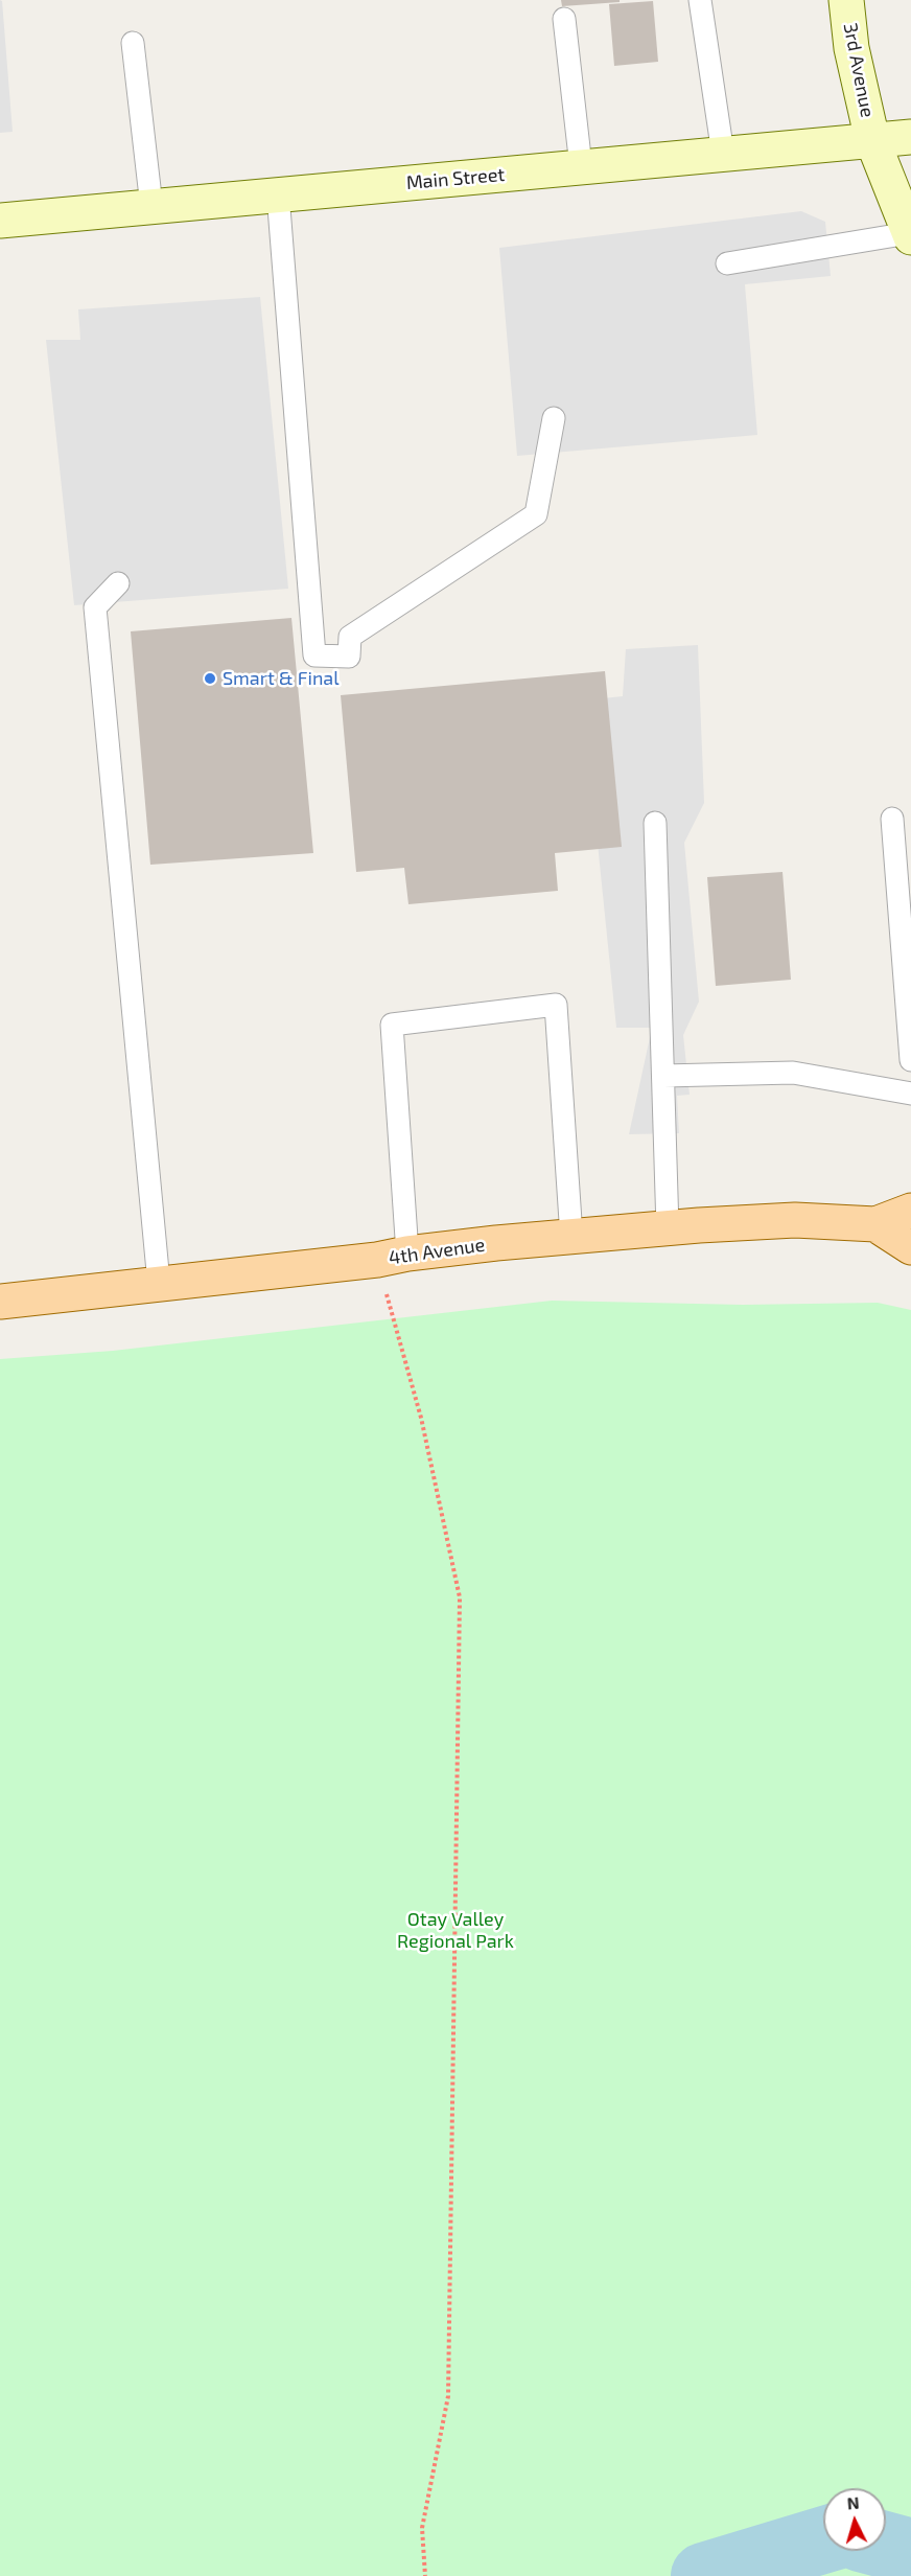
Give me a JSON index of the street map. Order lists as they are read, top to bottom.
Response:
{
  "streets": {
    "main road": ["3rd Avenue", "Main Street", "4th Avenue"]
  },
  "crossings": [
    ["3rd Avenue", "Main Street"]
  ],
  "parks": ["Otay Valley Regional Park"],
  "places": ["Smart & Final"],
  "north": "top"
}
